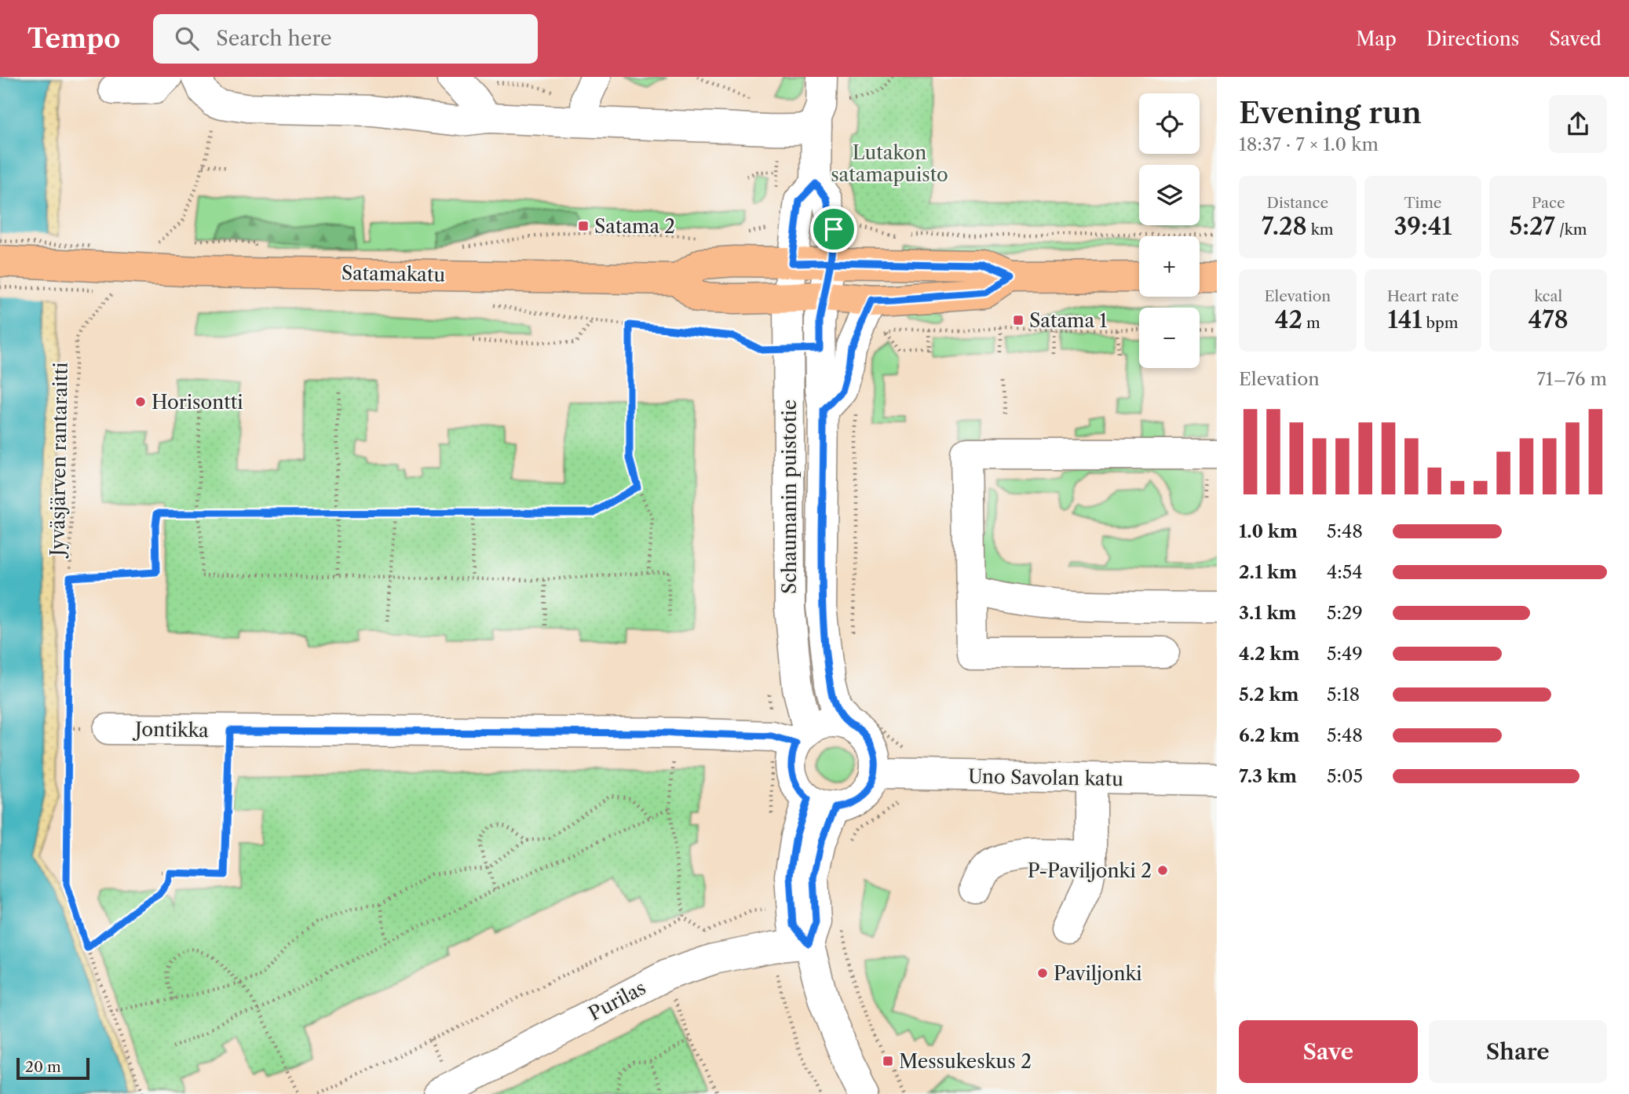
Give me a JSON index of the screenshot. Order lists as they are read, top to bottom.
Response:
{
  "streets": {
    "main road": ["Satamakatu"],
    "street": [
      "Schaumanin puistotie",
      "Jontikka",
      "Uno Savolan katu",
      "Purilas"
    ],
    "path": ["Jyväsjärven rantaraitti"]
  },
  "crossings": [
    ["Schaumanin puistotie", "Jontikka"],
    ["Schaumanin puistotie", "Uno Savolan katu"],
    ["Jontikka", "Uno Savolan katu"]
  ],
  "parks": ["Lutakon satamapuisto"],
  "places": {
    "transit": ["Satama 2", "Satama 1", "Messukeskus 2"],
    "other": ["Horisontti", "P-Paviljonki 2", "Paviljonki"]
  },
  "scale_bar": "20 m",
  "page": {
    "header": "Tempo",
    "search": "Search here",
    "nav": ["Map", "Directions", "Saved"],
    "heading": ["Evening run", "18:37 · 7 × 1.0 km"],
    "map_buttons": ["+", "−"],
    "stats": [
      ["Distance", "7.28 km"],
      ["Time", "39:41"],
      ["Pace", "5:27 /km"],
      ["Elevation", "42 m"],
      ["Heart rate", "141 bpm"],
      ["kcal", "478"]
    ],
    "chart": ["Elevation", "71–76 m"],
    "list": [
      {
        "name": "1.0 km",
        "note": "5:48"
      },
      {
        "name": "2.1 km",
        "note": "4:54"
      },
      {
        "name": "3.1 km",
        "note": "5:29"
      },
      {
        "name": "4.2 km",
        "note": "5:49"
      },
      {
        "name": "5.2 km",
        "note": "5:18"
      },
      {
        "name": "6.2 km",
        "note": "5:48"
      },
      {
        "name": "7.3 km",
        "note": "5:05"
      }
    ],
    "buttons": ["Save", "Share"],
    "scale": "20 m"
  }
}
